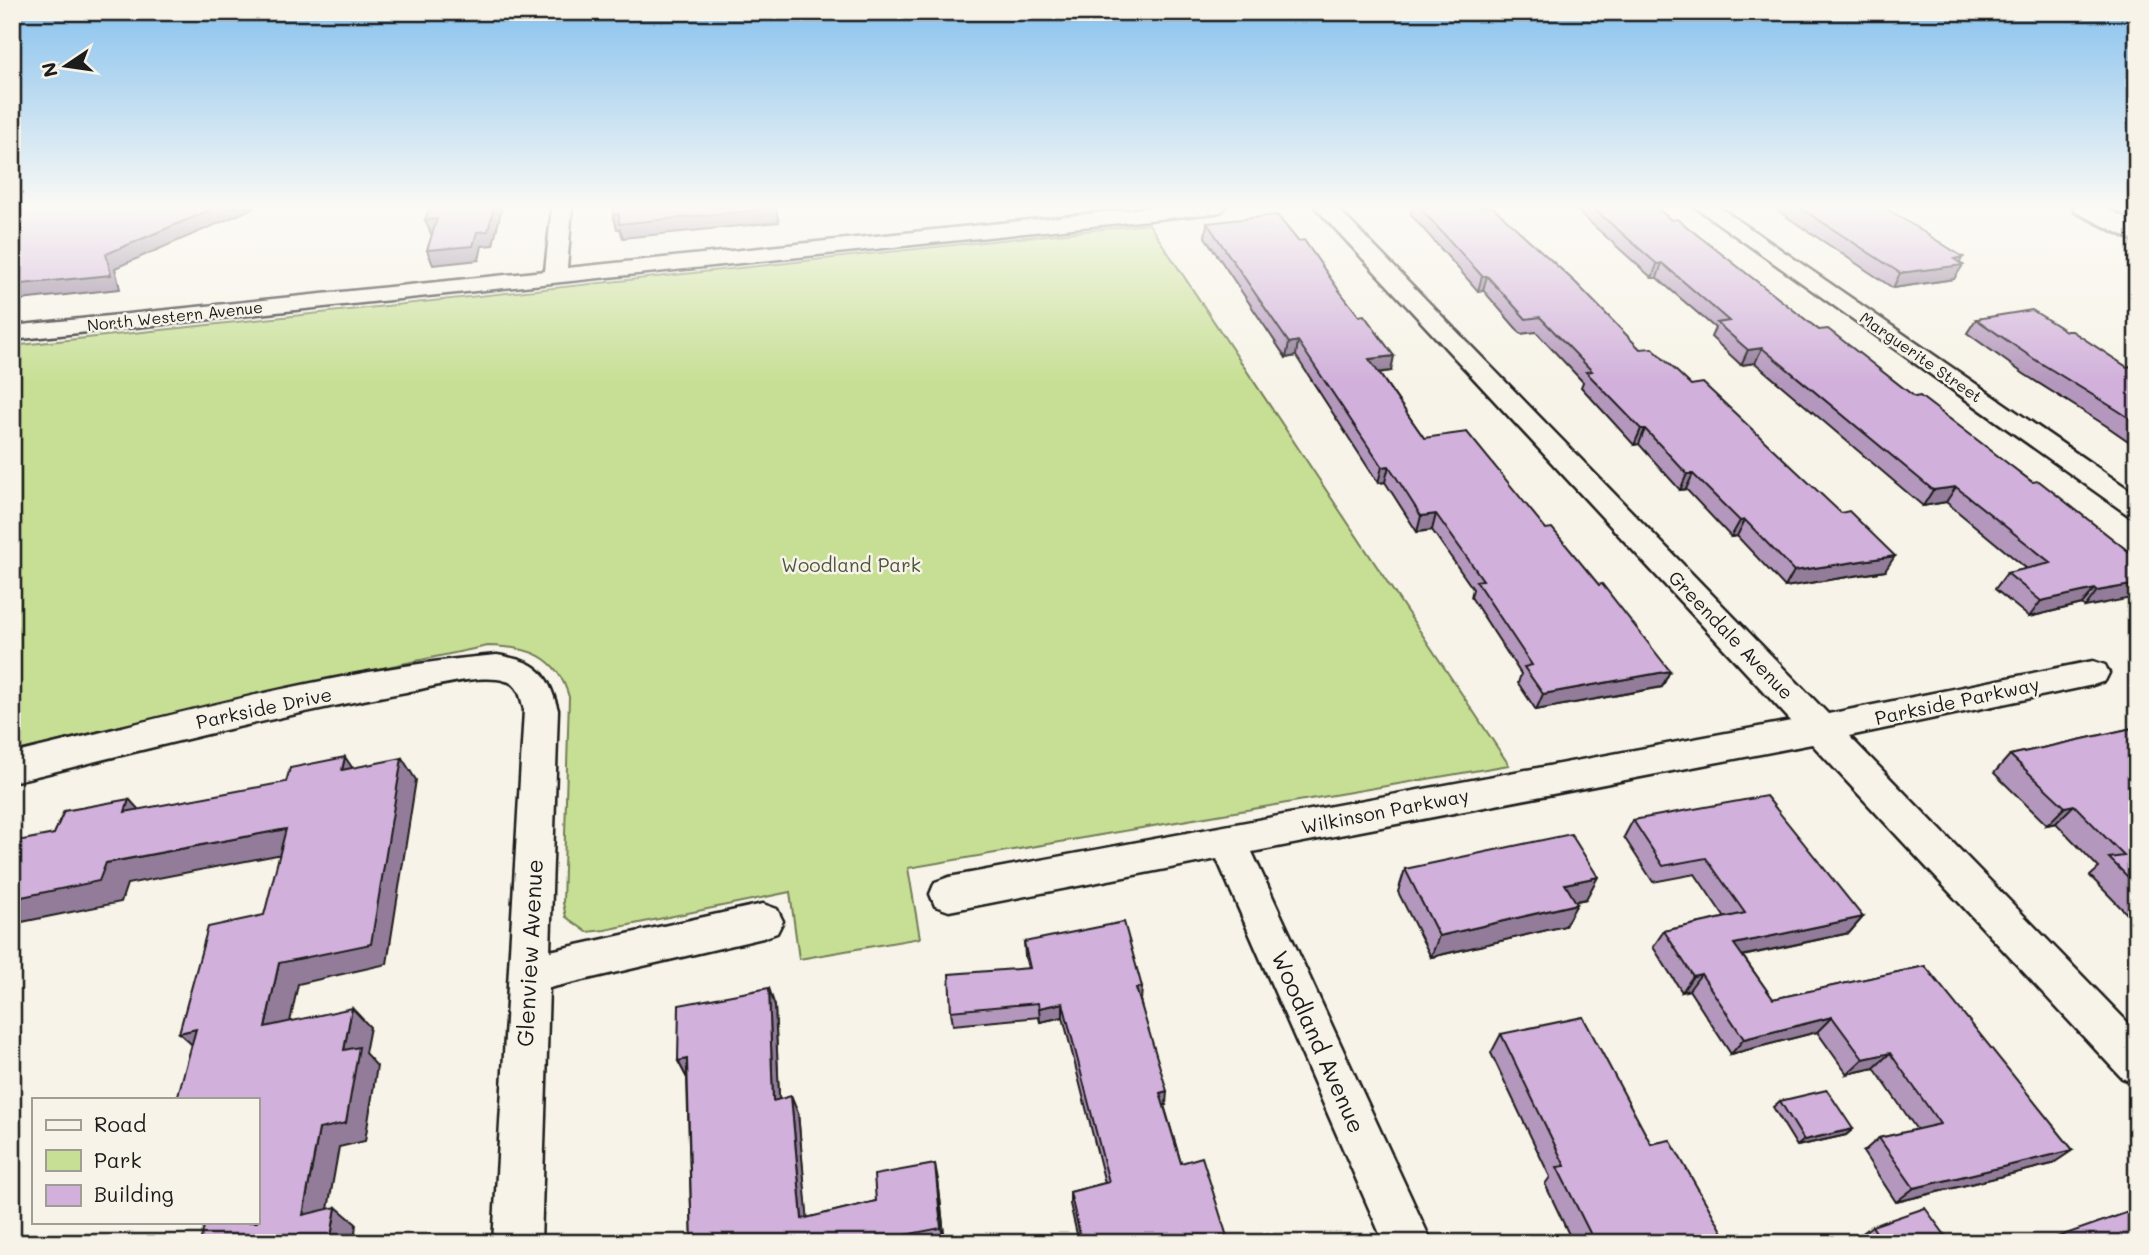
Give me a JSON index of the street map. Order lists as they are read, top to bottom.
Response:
{
  "streets": {
    "street": [
      "North Western Avenue",
      "Marguerite Street",
      "Greendale Avenue",
      "Parkside Parkway",
      "Parkside Drive",
      "Wilkinson Parkway",
      "Glenview Avenue",
      "Woodland Avenue"
    ]
  },
  "crossings": [
    ["Greendale Avenue", "Parkside Parkway"],
    ["Greendale Avenue", "Wilkinson Parkway"],
    ["Parkside Parkway", "Wilkinson Parkway"],
    ["Parkside Drive", "Glenview Avenue"],
    ["Wilkinson Parkway", "Woodland Avenue"]
  ],
  "parks": ["Woodland Park"],
  "legend": ["Road", "Park", "Building"],
  "north": "left"
}
